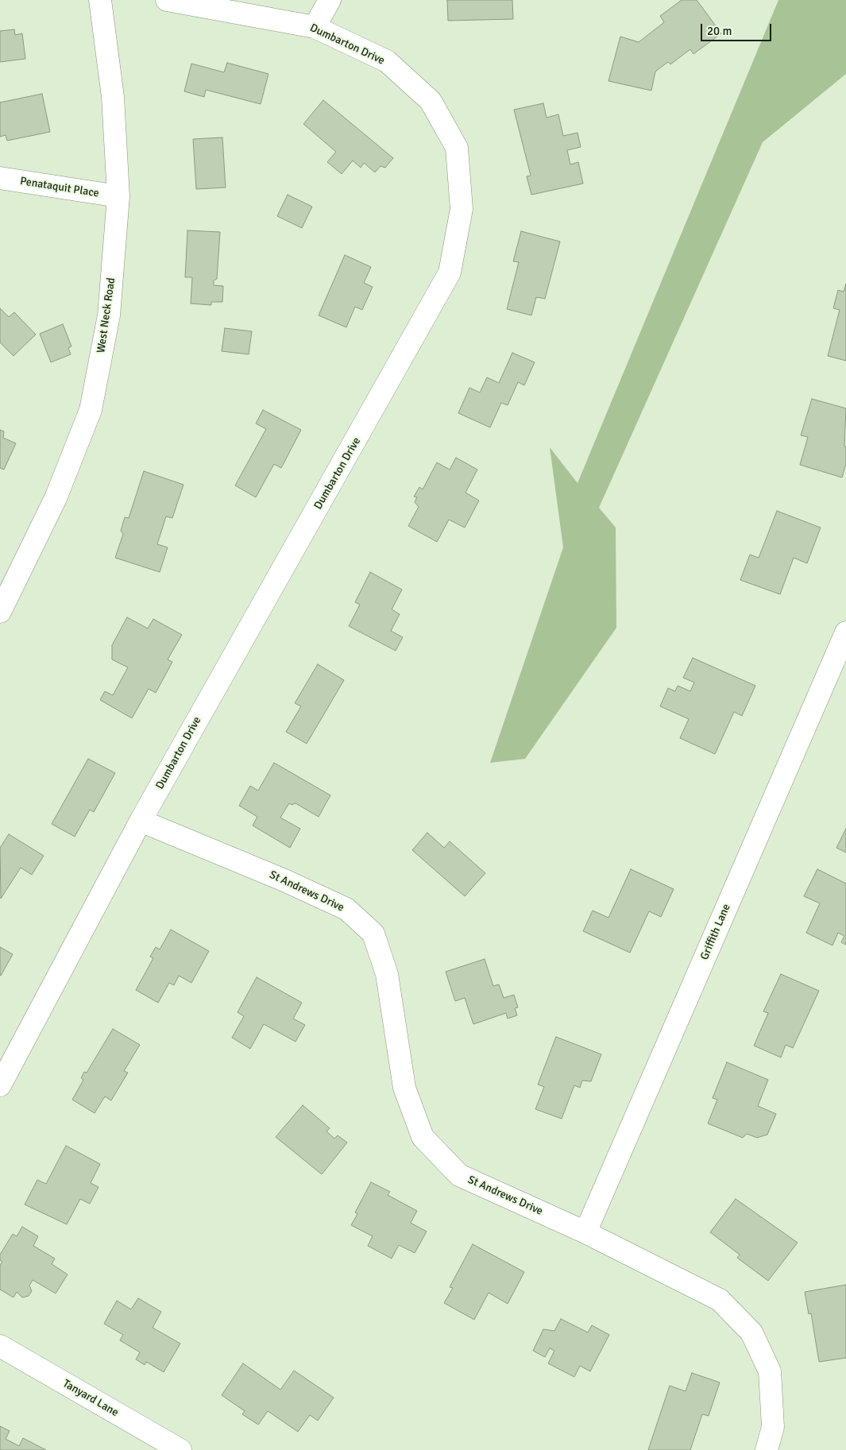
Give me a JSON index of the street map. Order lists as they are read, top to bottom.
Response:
{
  "streets": {
    "street": [
      "Dumbarton Drive",
      "Penataquit Place",
      "West Neck Road",
      "St Andrews Drive",
      "Griffith Lane",
      "Tanyard Lane"
    ]
  },
  "crossings": [
    ["Dumbarton Drive", "St Andrews Drive"],
    ["Penataquit Place", "West Neck Road"],
    ["St Andrews Drive", "Griffith Lane"]
  ],
  "scale_bar": "20 m"
}
